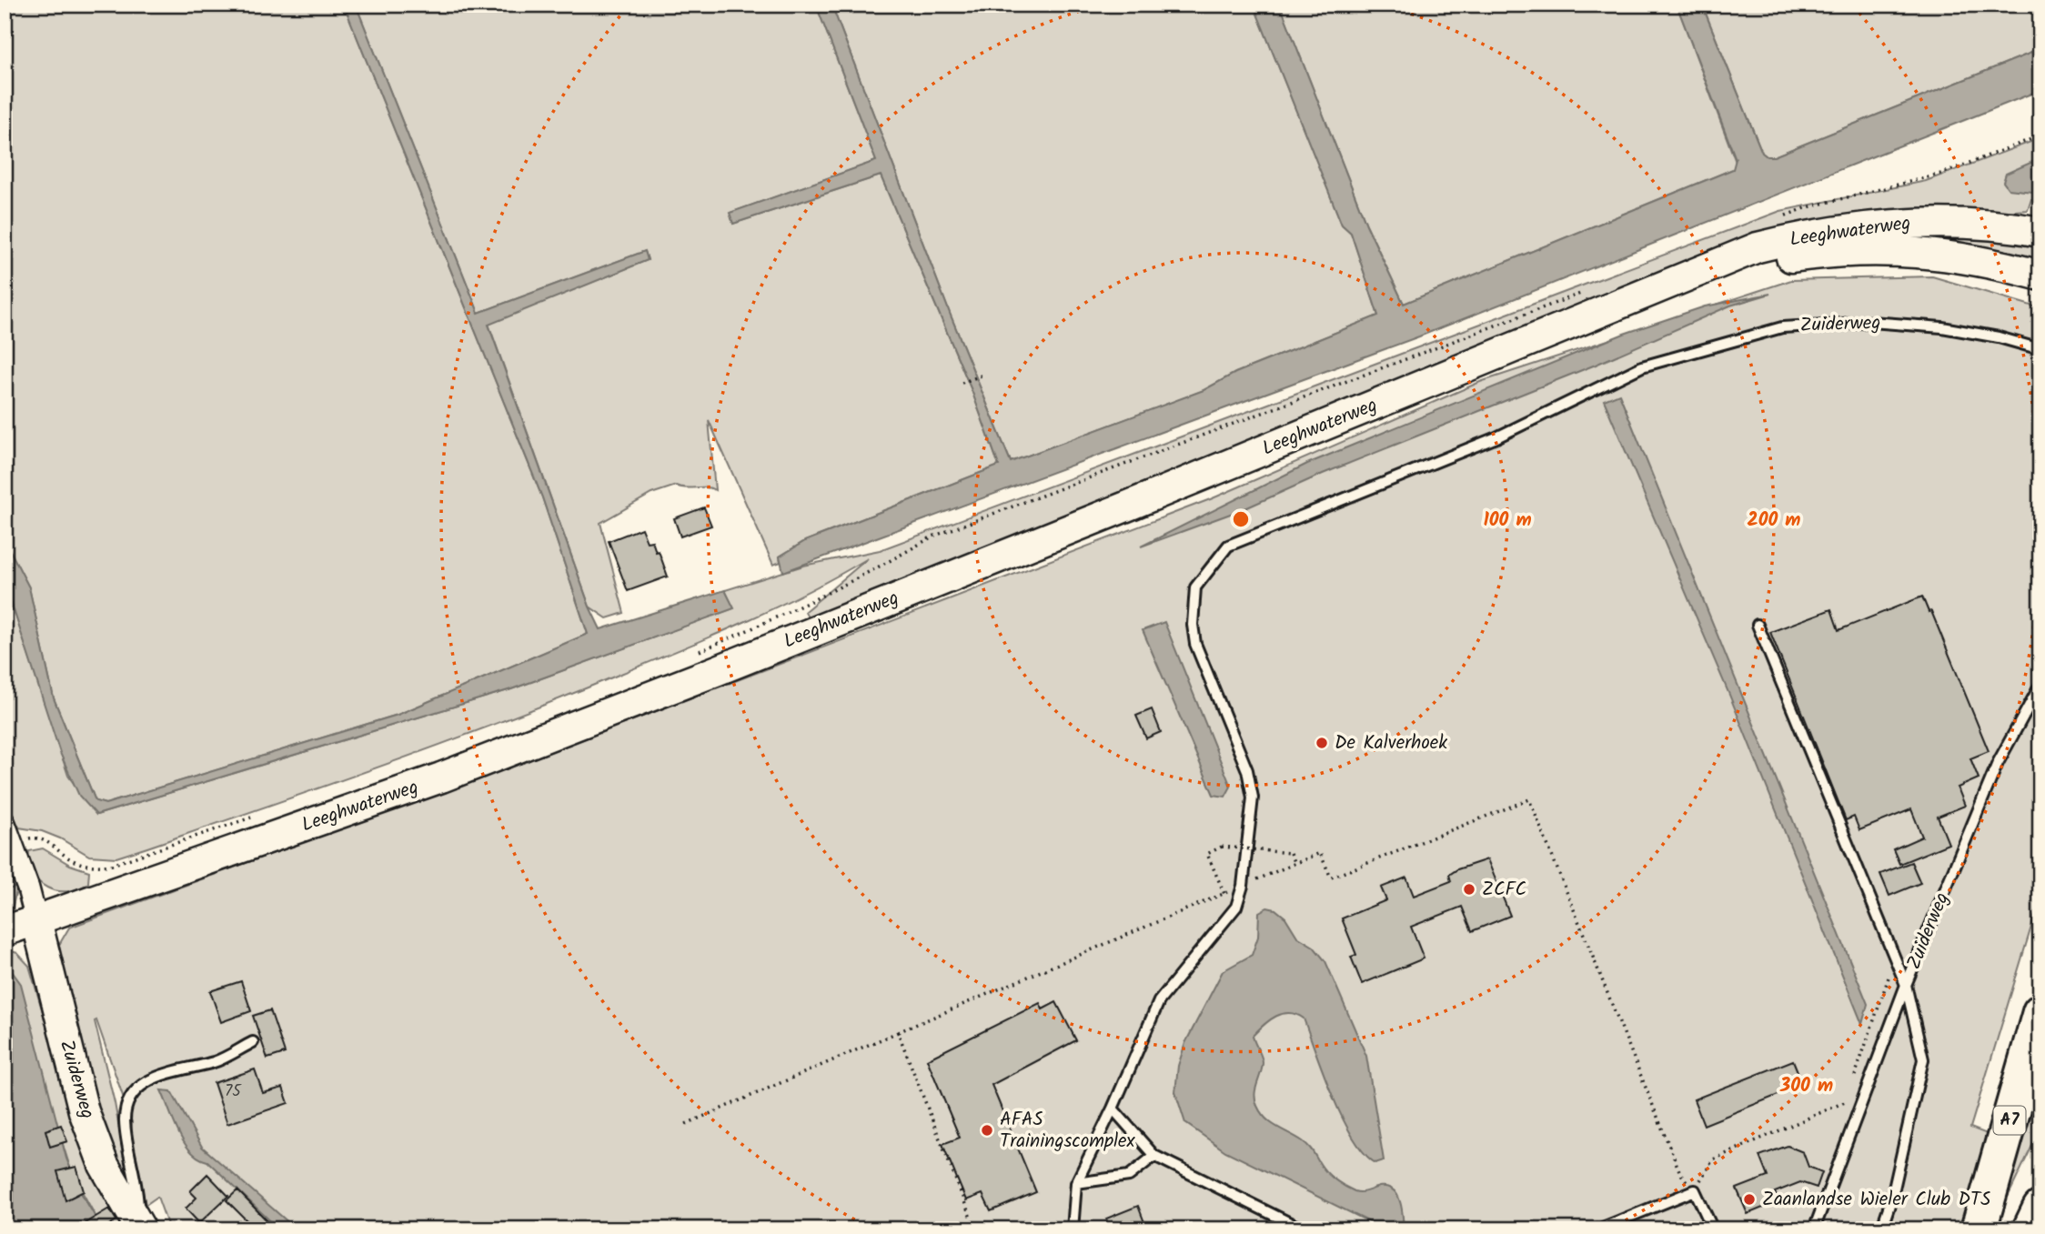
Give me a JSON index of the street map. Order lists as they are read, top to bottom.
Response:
{
  "streets": {
    "highway": ["A7"],
    "main road": ["Leeghwaterweg", "Zuiderweg"]
  },
  "crossings": [
    ["Leeghwaterweg", "Zuiderweg"]
  ],
  "places": [
    "De Kalverhoek",
    "ZCFC",
    "AFAS Trainingscomplex",
    "Zaanlandse Wieler Club DTS"
  ],
  "house_numbers": ["75"],
  "rings": ["100 m", "200 m", "300 m"]
}
